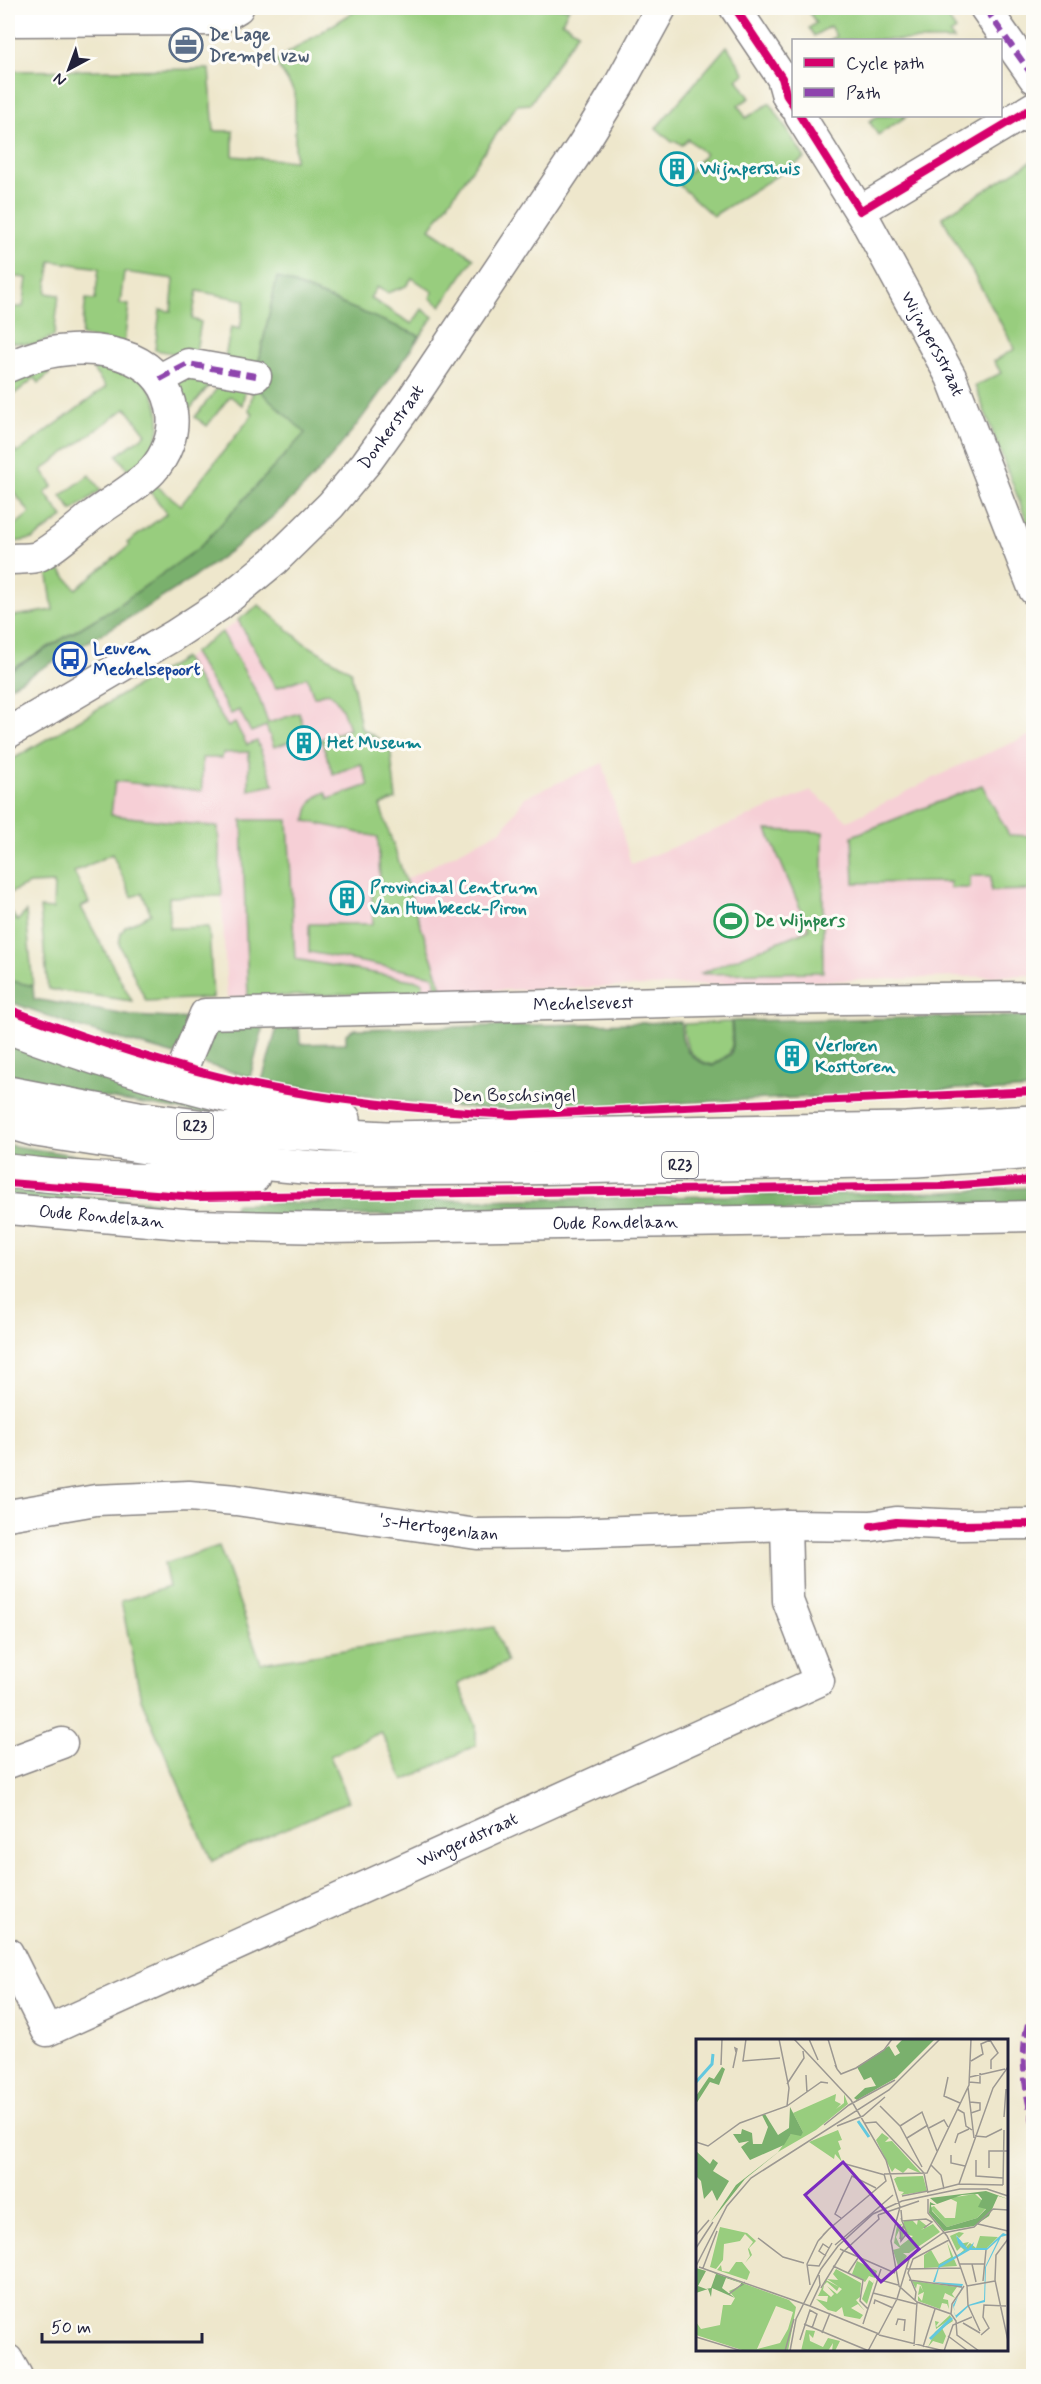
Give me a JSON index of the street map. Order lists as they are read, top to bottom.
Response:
{
  "streets": {
    "main road": ["R23"],
    "street": [
      "Wijnpersstraat",
      "Donkerstraat",
      "Mechelsevest",
      "Oude Rondelaan",
      "'s-Hertogenlaan",
      "Wingerdstraat"
    ],
    "cycle path": ["Den Boschsingel"]
  },
  "crossings": [
    ["'s-Hertogenlaan", "Wingerdstraat"]
  ],
  "places": {
    "office": ["De Lage Drempel vzw"],
    "building": [
      "Wijnpershuis",
      "Het Museum",
      "Provinciaal Centrum Van Humbeeck-Piron",
      "Verloren Kosttoren"
    ],
    "bus stop": ["Leuven Mechelsepoort"],
    "sports": ["De Wijnpers"]
  },
  "legend": ["Cycle path", "Path"],
  "scale_bar": "50 m",
  "north": "bottom left"
}
